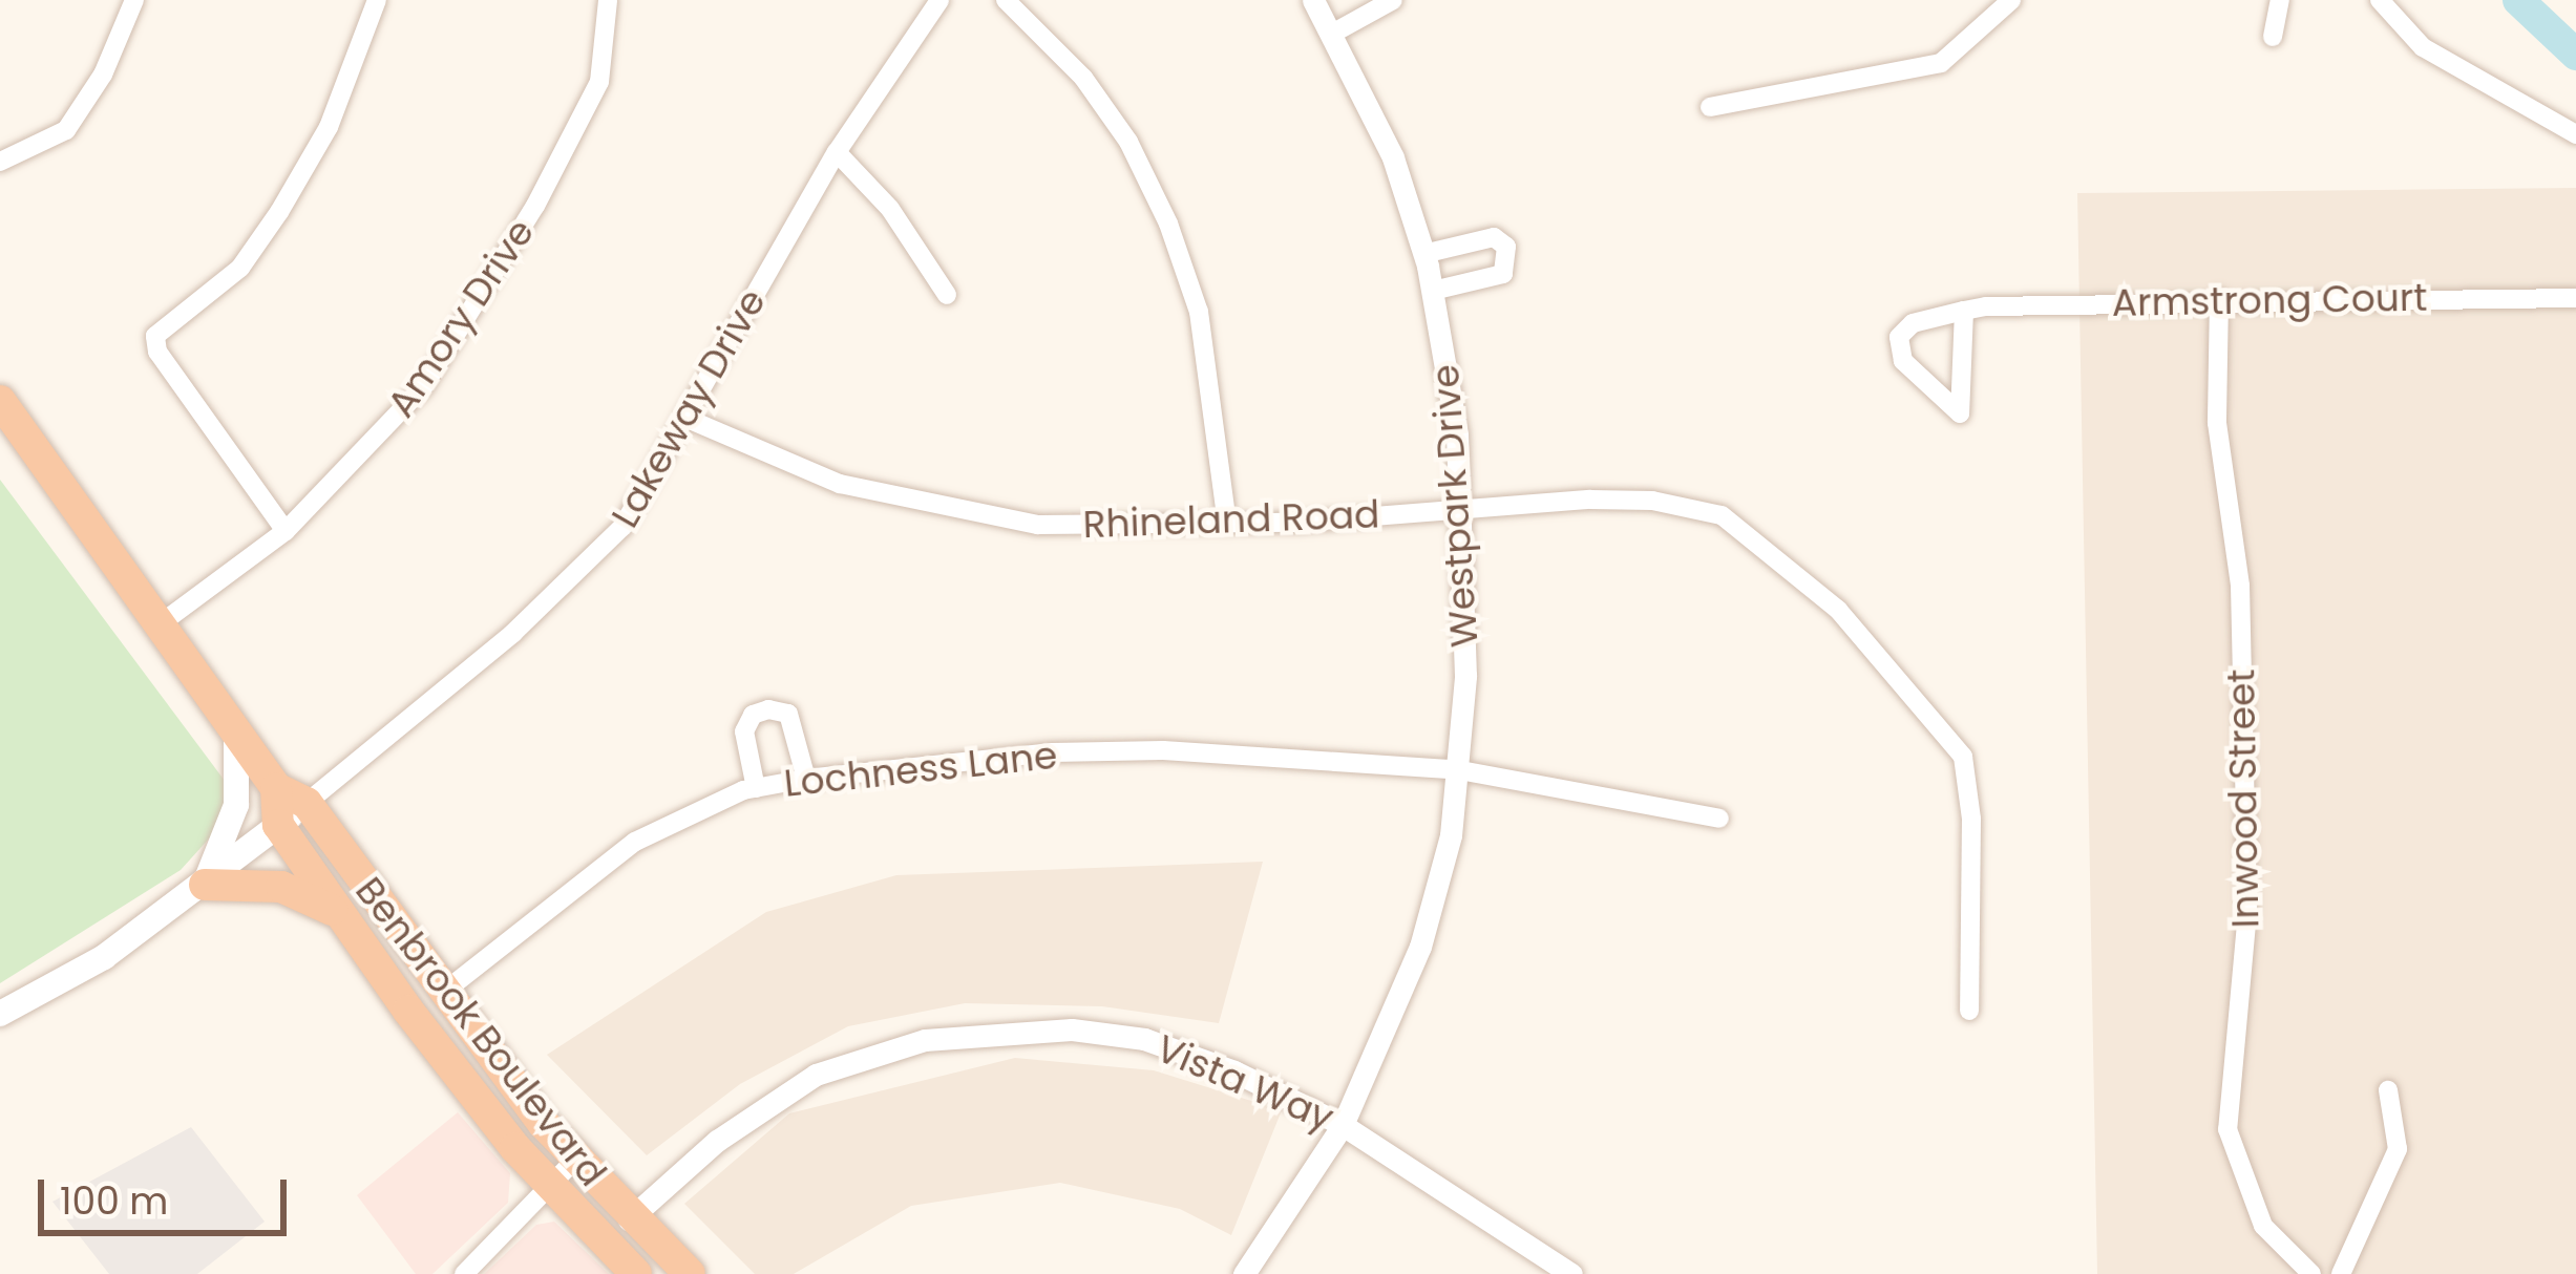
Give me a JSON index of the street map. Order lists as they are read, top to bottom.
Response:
{
  "streets": {
    "highway": ["Benbrook Boulevard"],
    "street": [
      "Armstrong Court",
      "Amory Drive",
      "Lakeway Drive",
      "Westpark Drive",
      "Rhineland Road",
      "Lochness Lane",
      "Inwood Street",
      "Vista Way"
    ]
  },
  "crossings": [
    ["Armstrong Court", "Inwood Street"],
    ["Amory Drive", "Benbrook Boulevard"],
    ["Lakeway Drive", "Rhineland Road"],
    ["Lakeway Drive", "Benbrook Boulevard"],
    ["Westpark Drive", "Rhineland Road"],
    ["Westpark Drive", "Lochness Lane"],
    ["Westpark Drive", "Vista Way"],
    ["Lochness Lane", "Benbrook Boulevard"],
    ["Benbrook Boulevard", "Vista Way"]
  ],
  "scale_bar": "100 m"
}
